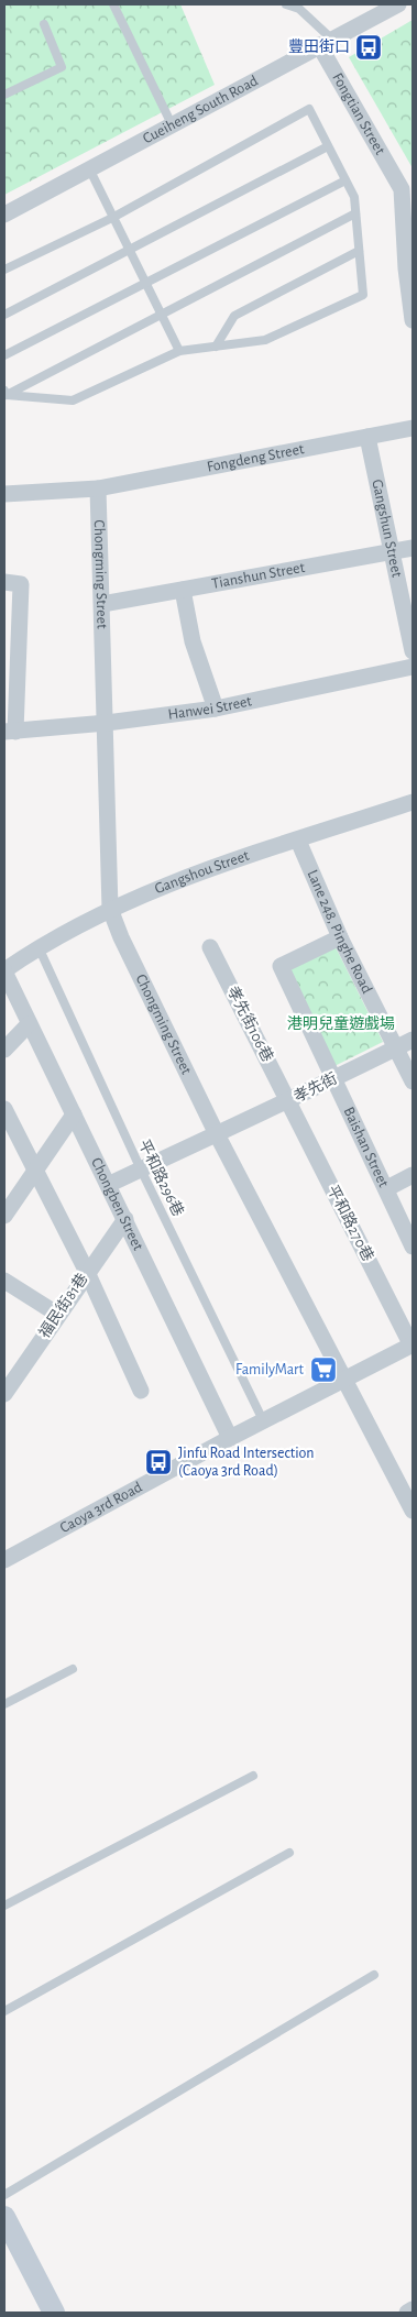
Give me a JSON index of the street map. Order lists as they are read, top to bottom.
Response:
{
  "streets": {
    "street": [
      "Cueiheng South Road",
      "Fongtian Street",
      "Fongdeng Street",
      "Gangshun Street",
      "Chongming Street",
      "Tianshun Street",
      "Hanwei Street",
      "Gangshou Street",
      "Lane 248, Pinghe Road",
      "孝先街106巷",
      "孝先街",
      "Baishan Street",
      "Chongben Street",
      "平和路270巷",
      "福民街81巷",
      "Caoya 3rd Road"
    ],
    "lane": ["平和路296巷"]
  },
  "crossings": [
    ["Cueiheng South Road", "Fongtian Street"],
    ["Fongdeng Street", "Gangshun Street"],
    ["Fongdeng Street", "Chongming Street"],
    ["Gangshun Street", "Tianshun Street"],
    ["Chongming Street", "Tianshun Street"],
    ["Chongming Street", "Hanwei Street"],
    ["Chongming Street", "Gangshou Street"],
    ["Chongming Street", "孝先街"],
    ["Chongming Street", "Caoya 3rd Road"],
    ["Gangshou Street", "Lane 248, Pinghe Road"],
    ["Gangshou Street", "平和路296巷"],
    ["Gangshou Street", "Chongben Street"],
    ["Lane 248, Pinghe Road", "孝先街"],
    ["Lane 248, Pinghe Road", "Baishan Street"],
    ["孝先街106巷", "孝先街"],
    ["孝先街106巷", "平和路270巷"],
    ["孝先街", "Baishan Street"],
    ["孝先街", "平和路296巷"],
    ["孝先街", "Chongben Street"],
    ["孝先街", "平和路270巷"],
    ["平和路296巷", "Caoya 3rd Road"],
    ["Chongben Street", "福民街81巷"],
    ["Chongben Street", "Caoya 3rd Road"],
    ["平和路270巷", "Caoya 3rd Road"]
  ],
  "parks": ["港明兒童遊戲場"],
  "places": {
    "bus stop": ["豐田街口", "Jinfu Road Intersection (Caoya 3rd Road)"],
    "supermarket": ["FamilyMart"]
  }
}
